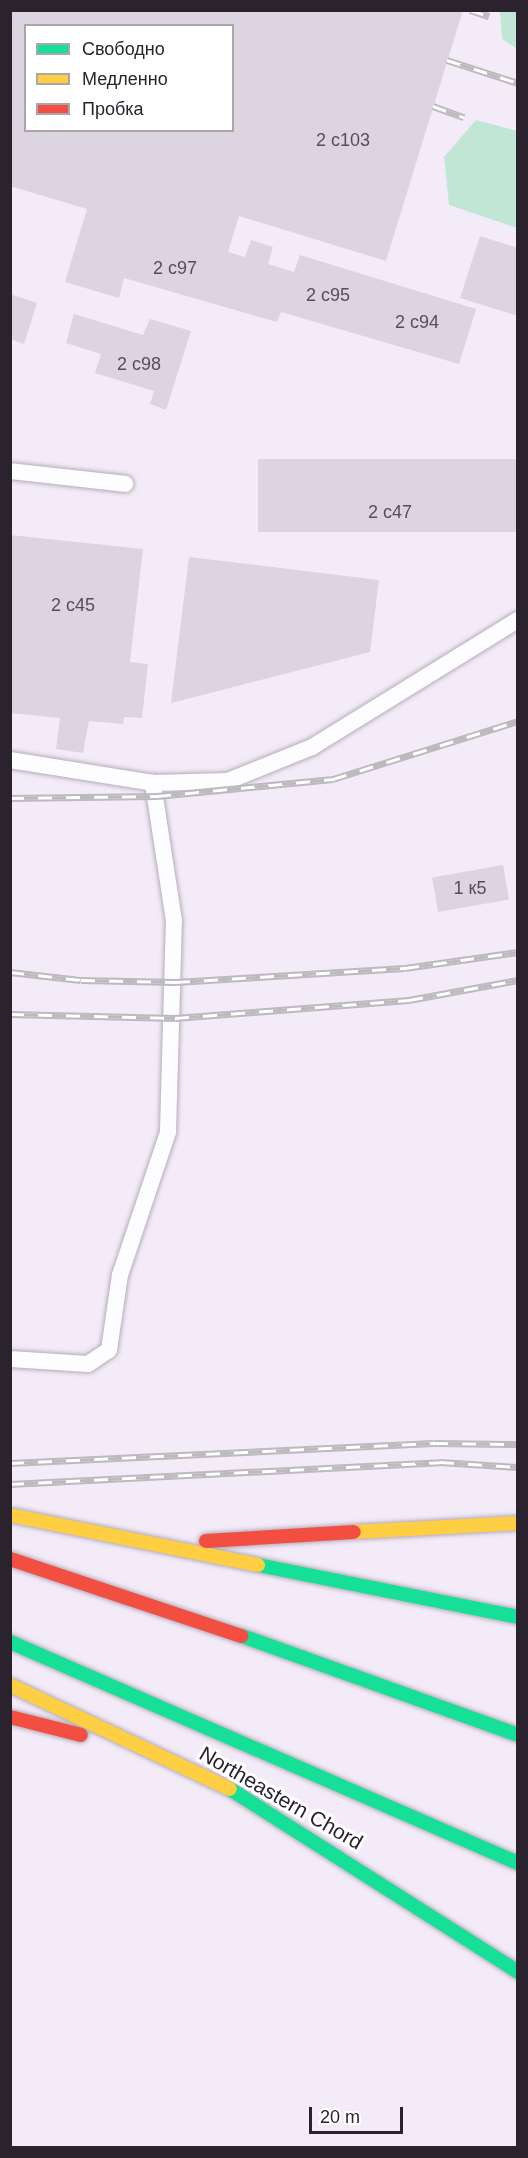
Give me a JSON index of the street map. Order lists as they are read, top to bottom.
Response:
{
  "streets": {
    "main road": ["Northeastern Chord"]
  },
  "house_numbers": [
    "2 с103",
    "2 с97",
    "2 с95",
    "2 с94",
    "2 с98",
    "2 с47",
    "2 с45",
    "1 к5"
  ],
  "legend": ["Свободно", "Медленно", "Пробка"],
  "scale_bar": "20 m"
}
